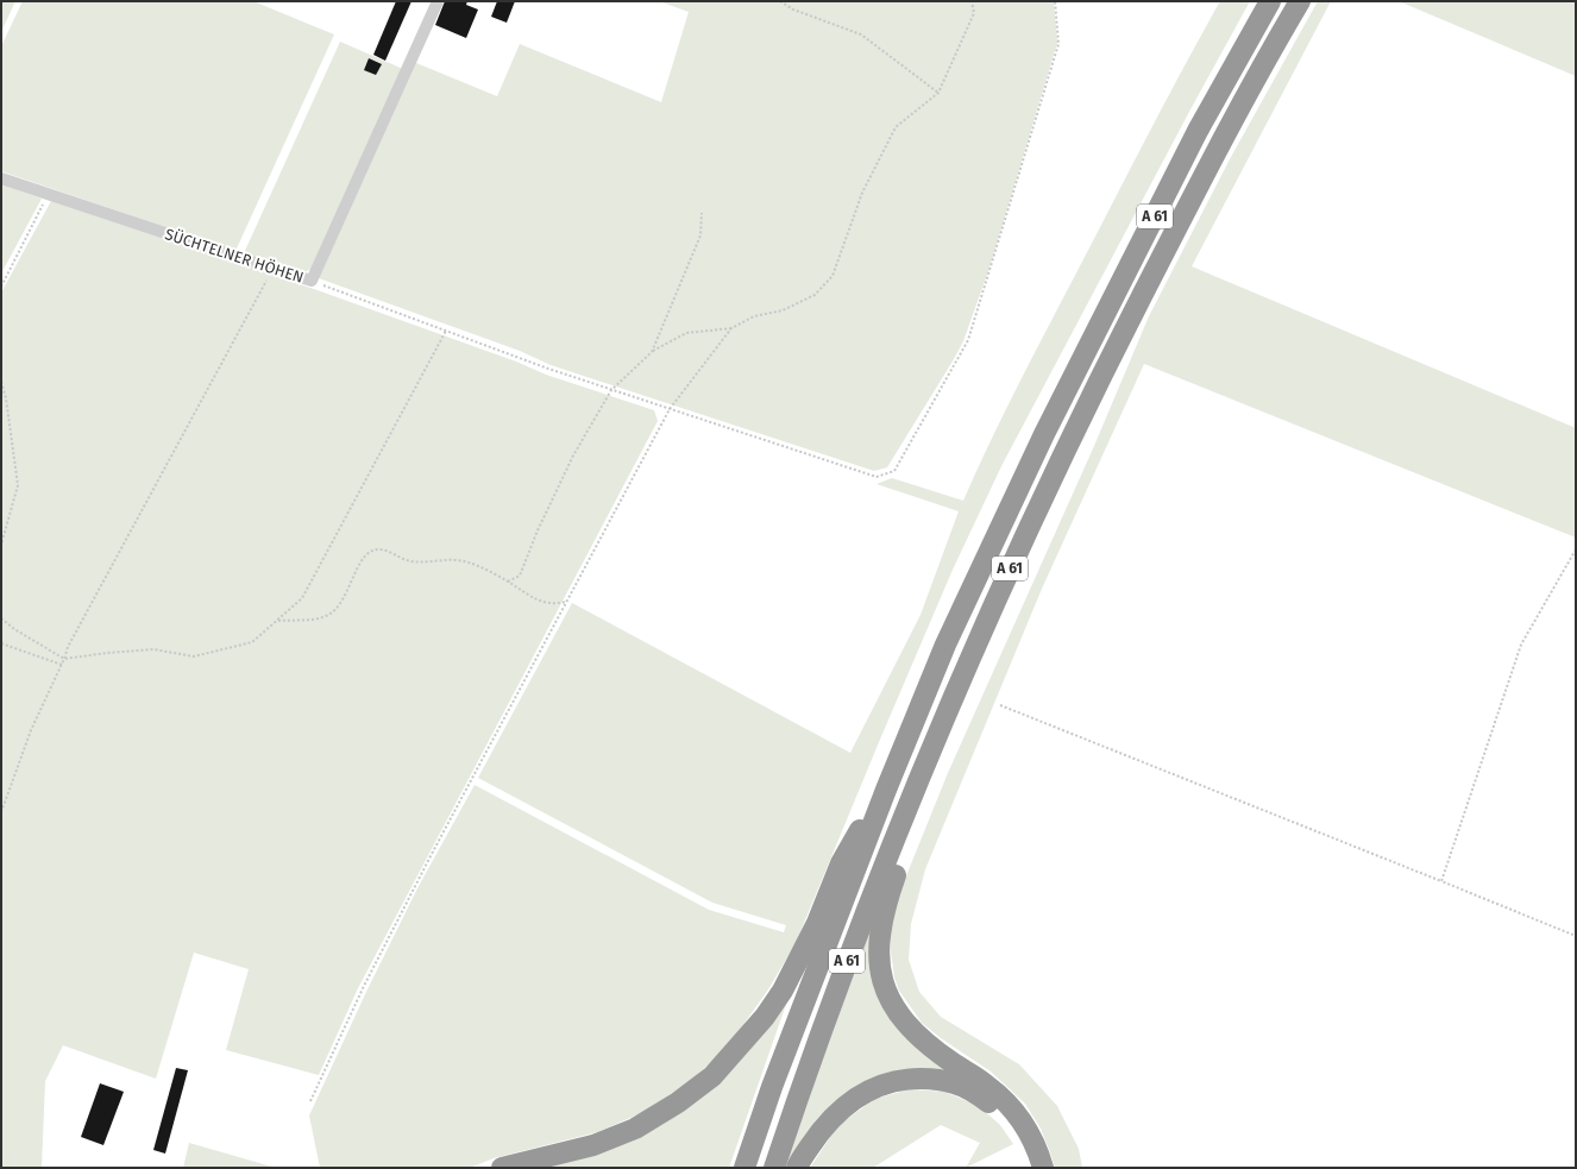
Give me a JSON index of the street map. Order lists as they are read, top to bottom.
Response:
{
  "streets": {
    "highway": ["A 61"],
    "street": ["SÜCHTELNER HÖHEN"]
  }
}
